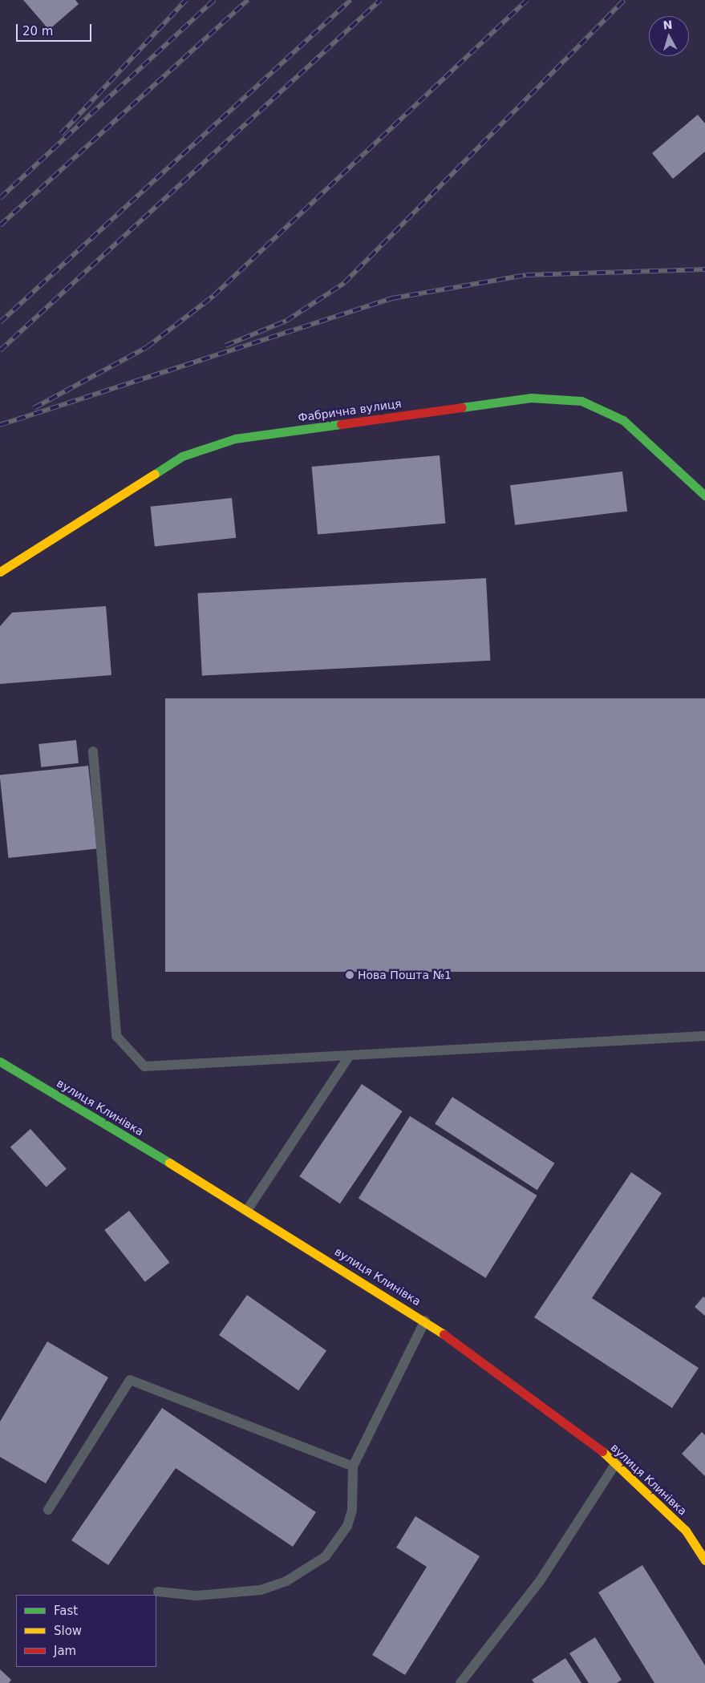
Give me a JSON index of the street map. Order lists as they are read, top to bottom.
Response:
{
  "streets": {
    "street": ["Фабрична вулиця", "вулиця Клинівка"]
  },
  "places": ["Нова Пошта №1"],
  "legend": ["Fast", "Slow", "Jam"],
  "scale_bar": "20 m",
  "north": "top"
}
